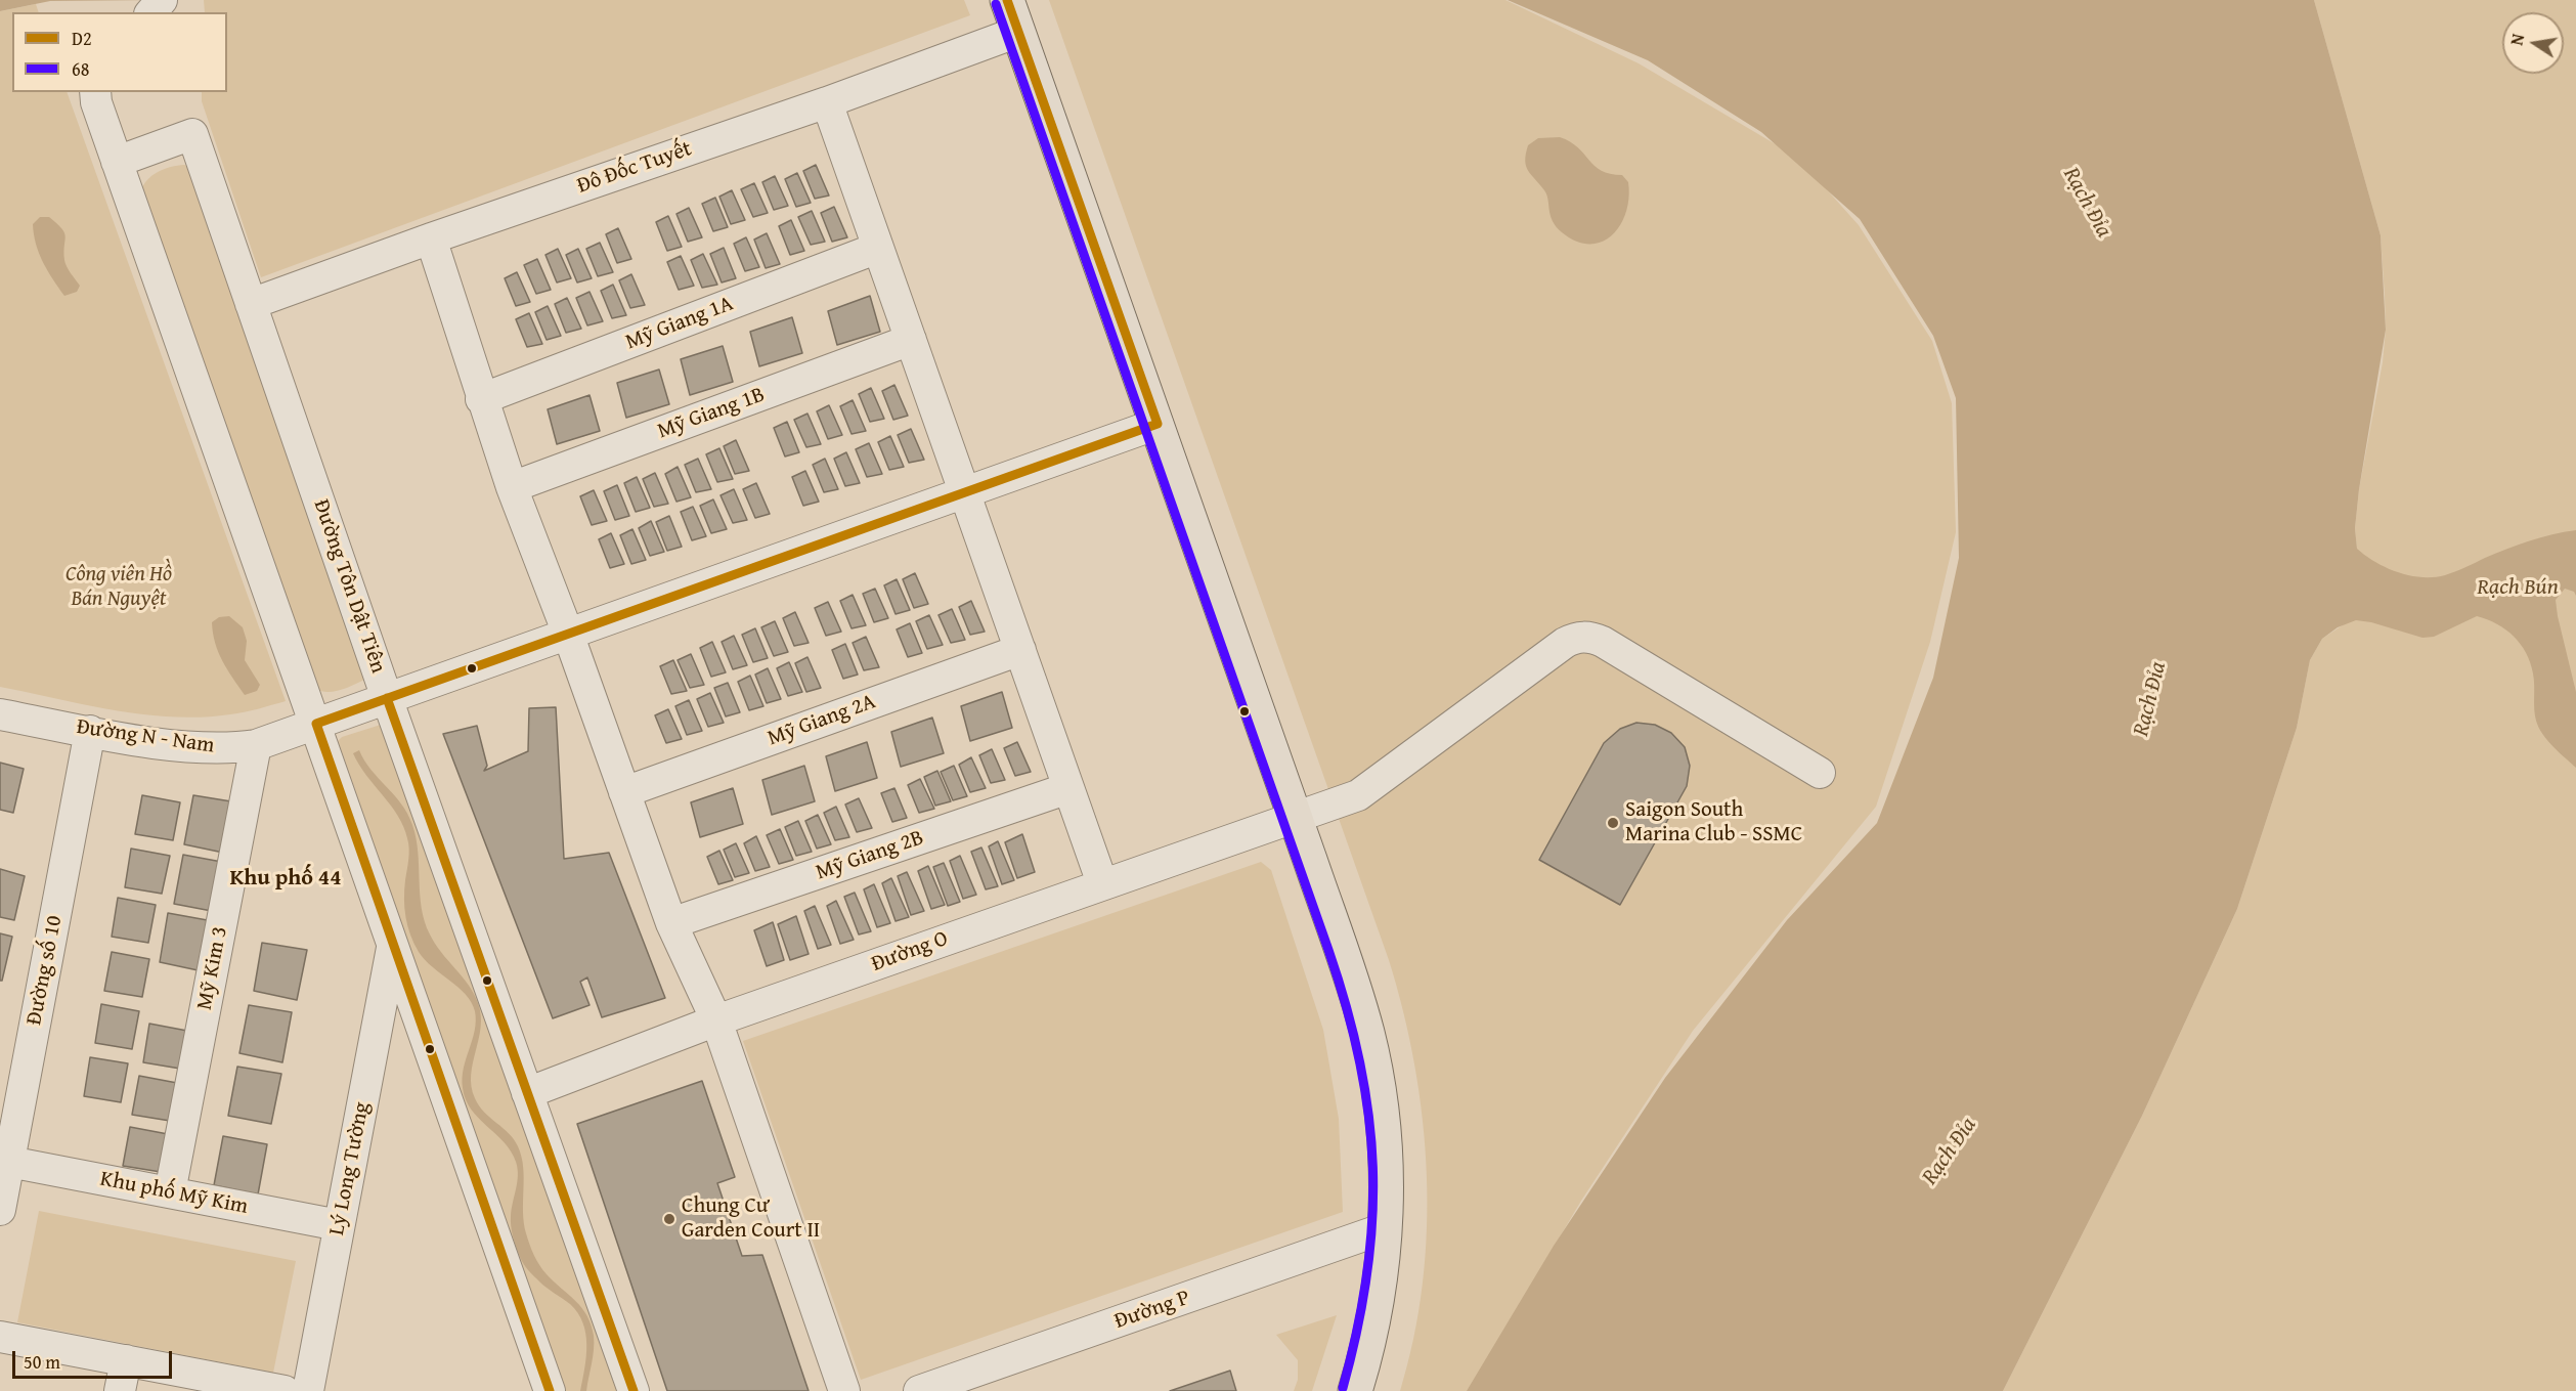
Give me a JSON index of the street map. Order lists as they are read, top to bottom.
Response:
{
  "streets": {
    "street": [
      "Đô Đốc Tuyết",
      "Mỹ Giang 1A",
      "Mỹ Giang 1B",
      "Đường Tôn Dật Tiên",
      "Mỹ Giang 2A",
      "Đường N - Nam",
      "Mỹ Giang 2B",
      "Đường O",
      "Mỹ Kim 3",
      "Đường số 10",
      "Lý Long Tường",
      "Khu phố Mỹ Kim",
      "Đường P"
    ]
  },
  "crossings": [
    ["Đô Đốc Tuyết", "Đường Tôn Dật Tiên"],
    ["Đường Tôn Dật Tiên", "Đường N - Nam"],
    ["Đường Tôn Dật Tiên", "Đường O"],
    ["Đường N - Nam", "Mỹ Kim 3"],
    ["Đường N - Nam", "Đường số 10"],
    ["Mỹ Kim 3", "Khu phố Mỹ Kim"],
    ["Đường số 10", "Khu phố Mỹ Kim"],
    ["Lý Long Tường", "Khu phố Mỹ Kim"]
  ],
  "districts": ["Khu phố 44"],
  "water": ["Rạch Đỉa", "Rạch Bún"],
  "parks": ["Công viên Hồ Bán Nguyệt"],
  "places": ["Saigon South Marina Club - SSMC", "Chung Cư Garden Court II"],
  "lines": ["transit line D2", "transit line 68"],
  "legend": ["D2", "68"],
  "scale_bar": "50 m",
  "north": "left"
}
